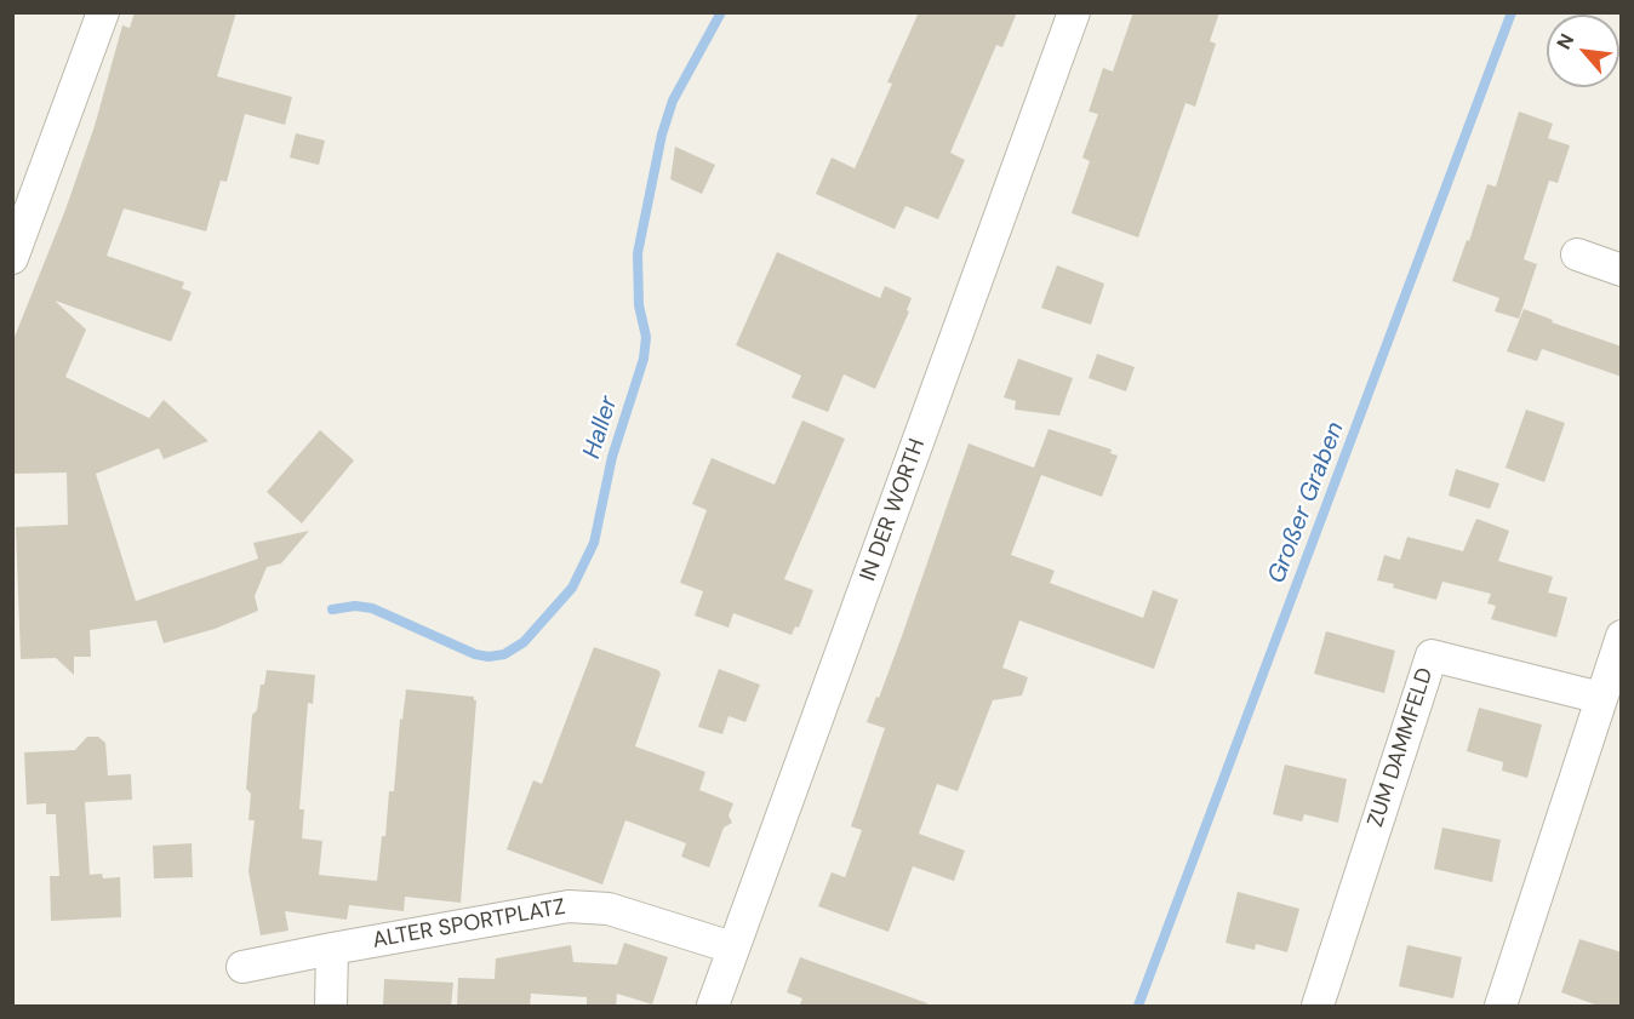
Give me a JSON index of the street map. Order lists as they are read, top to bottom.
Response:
{
  "streets": {
    "street": ["IN DER WORTH", "ZUM DAMMFELD", "ALTER SPORTPLATZ"]
  },
  "crossings": [
    ["IN DER WORTH", "ALTER SPORTPLATZ"]
  ],
  "water": ["Haller", "Großer Graben"],
  "north": "top left"
}
